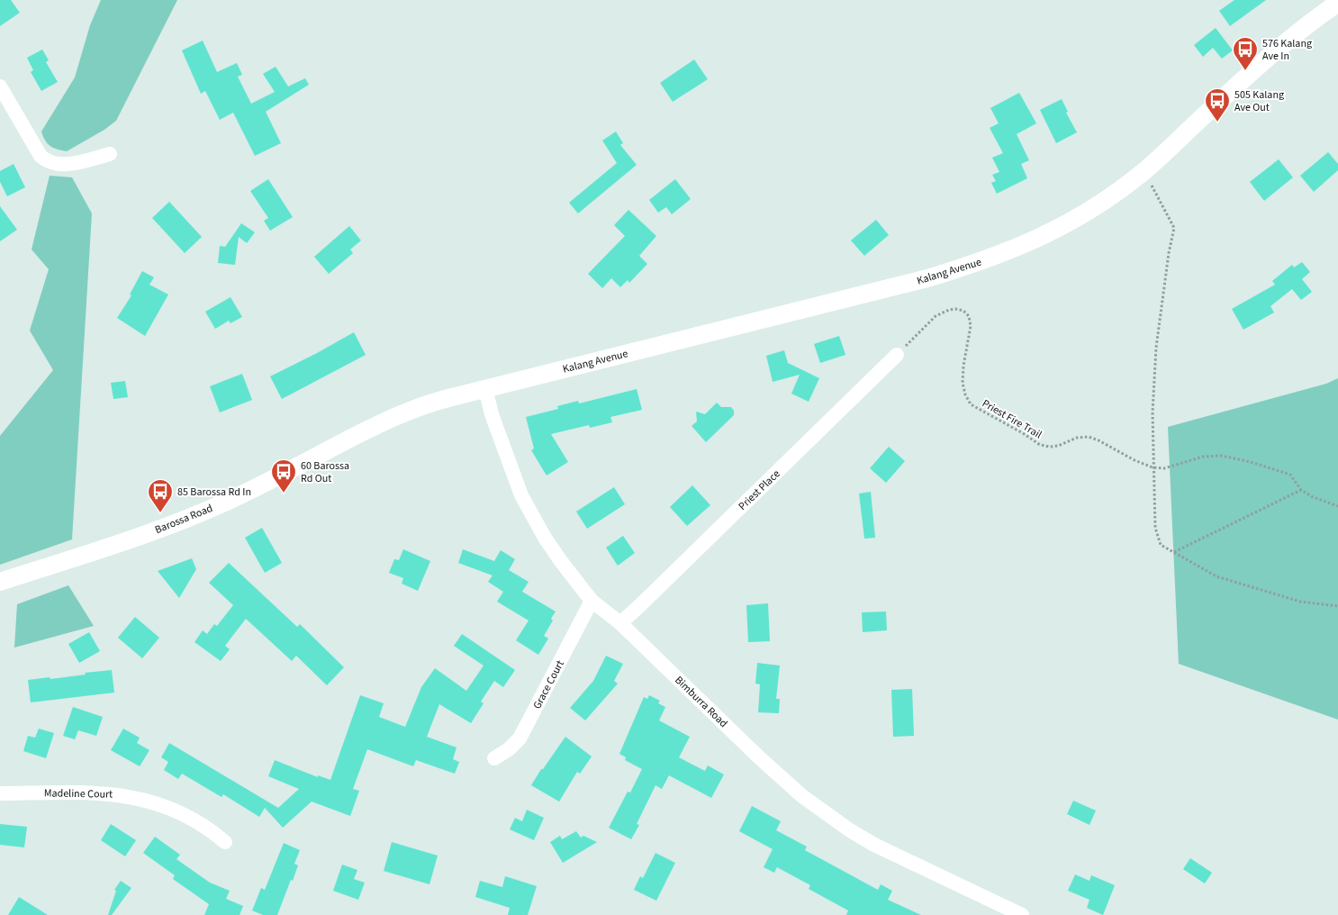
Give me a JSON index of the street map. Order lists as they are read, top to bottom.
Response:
{
  "streets": {
    "street": [
      "Kalang Avenue",
      "Priest Place",
      "Barossa Road",
      "Grace Court",
      "Bimburra Road",
      "Madeline Court"
    ],
    "path": ["Priest Fire Trail"]
  },
  "crossings": [
    ["Kalang Avenue", "Barossa Road"],
    ["Kalang Avenue", "Bimburra Road"],
    ["Priest Fire Trail", "Priest Place"],
    ["Priest Place", "Bimburra Road"],
    ["Barossa Road", "Bimburra Road"],
    ["Grace Court", "Bimburra Road"]
  ],
  "places": {
    "bus stop": [
      "576 Kalang Ave In",
      "505 Kalang Ave Out",
      "60 Barossa Rd Out",
      "85 Barossa Rd In"
    ]
  }
}
